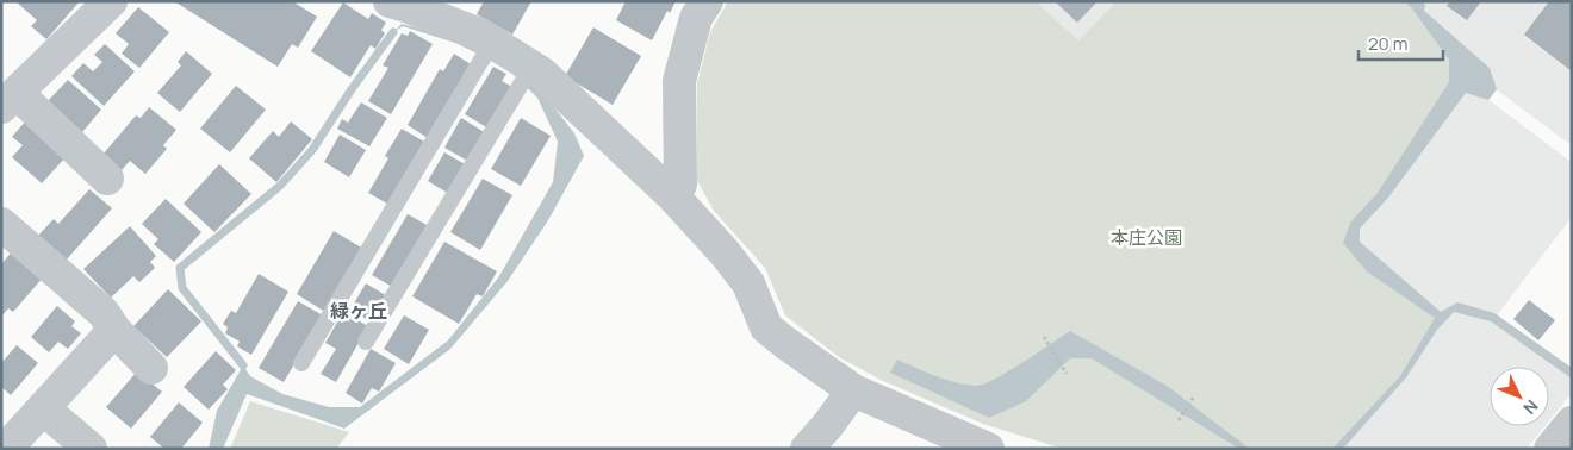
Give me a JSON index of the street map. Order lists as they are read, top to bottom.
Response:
{
  "districts": ["緑ヶ丘"],
  "parks": ["本庄公園"],
  "scale_bar": "20 m",
  "north": "bottom right"
}
